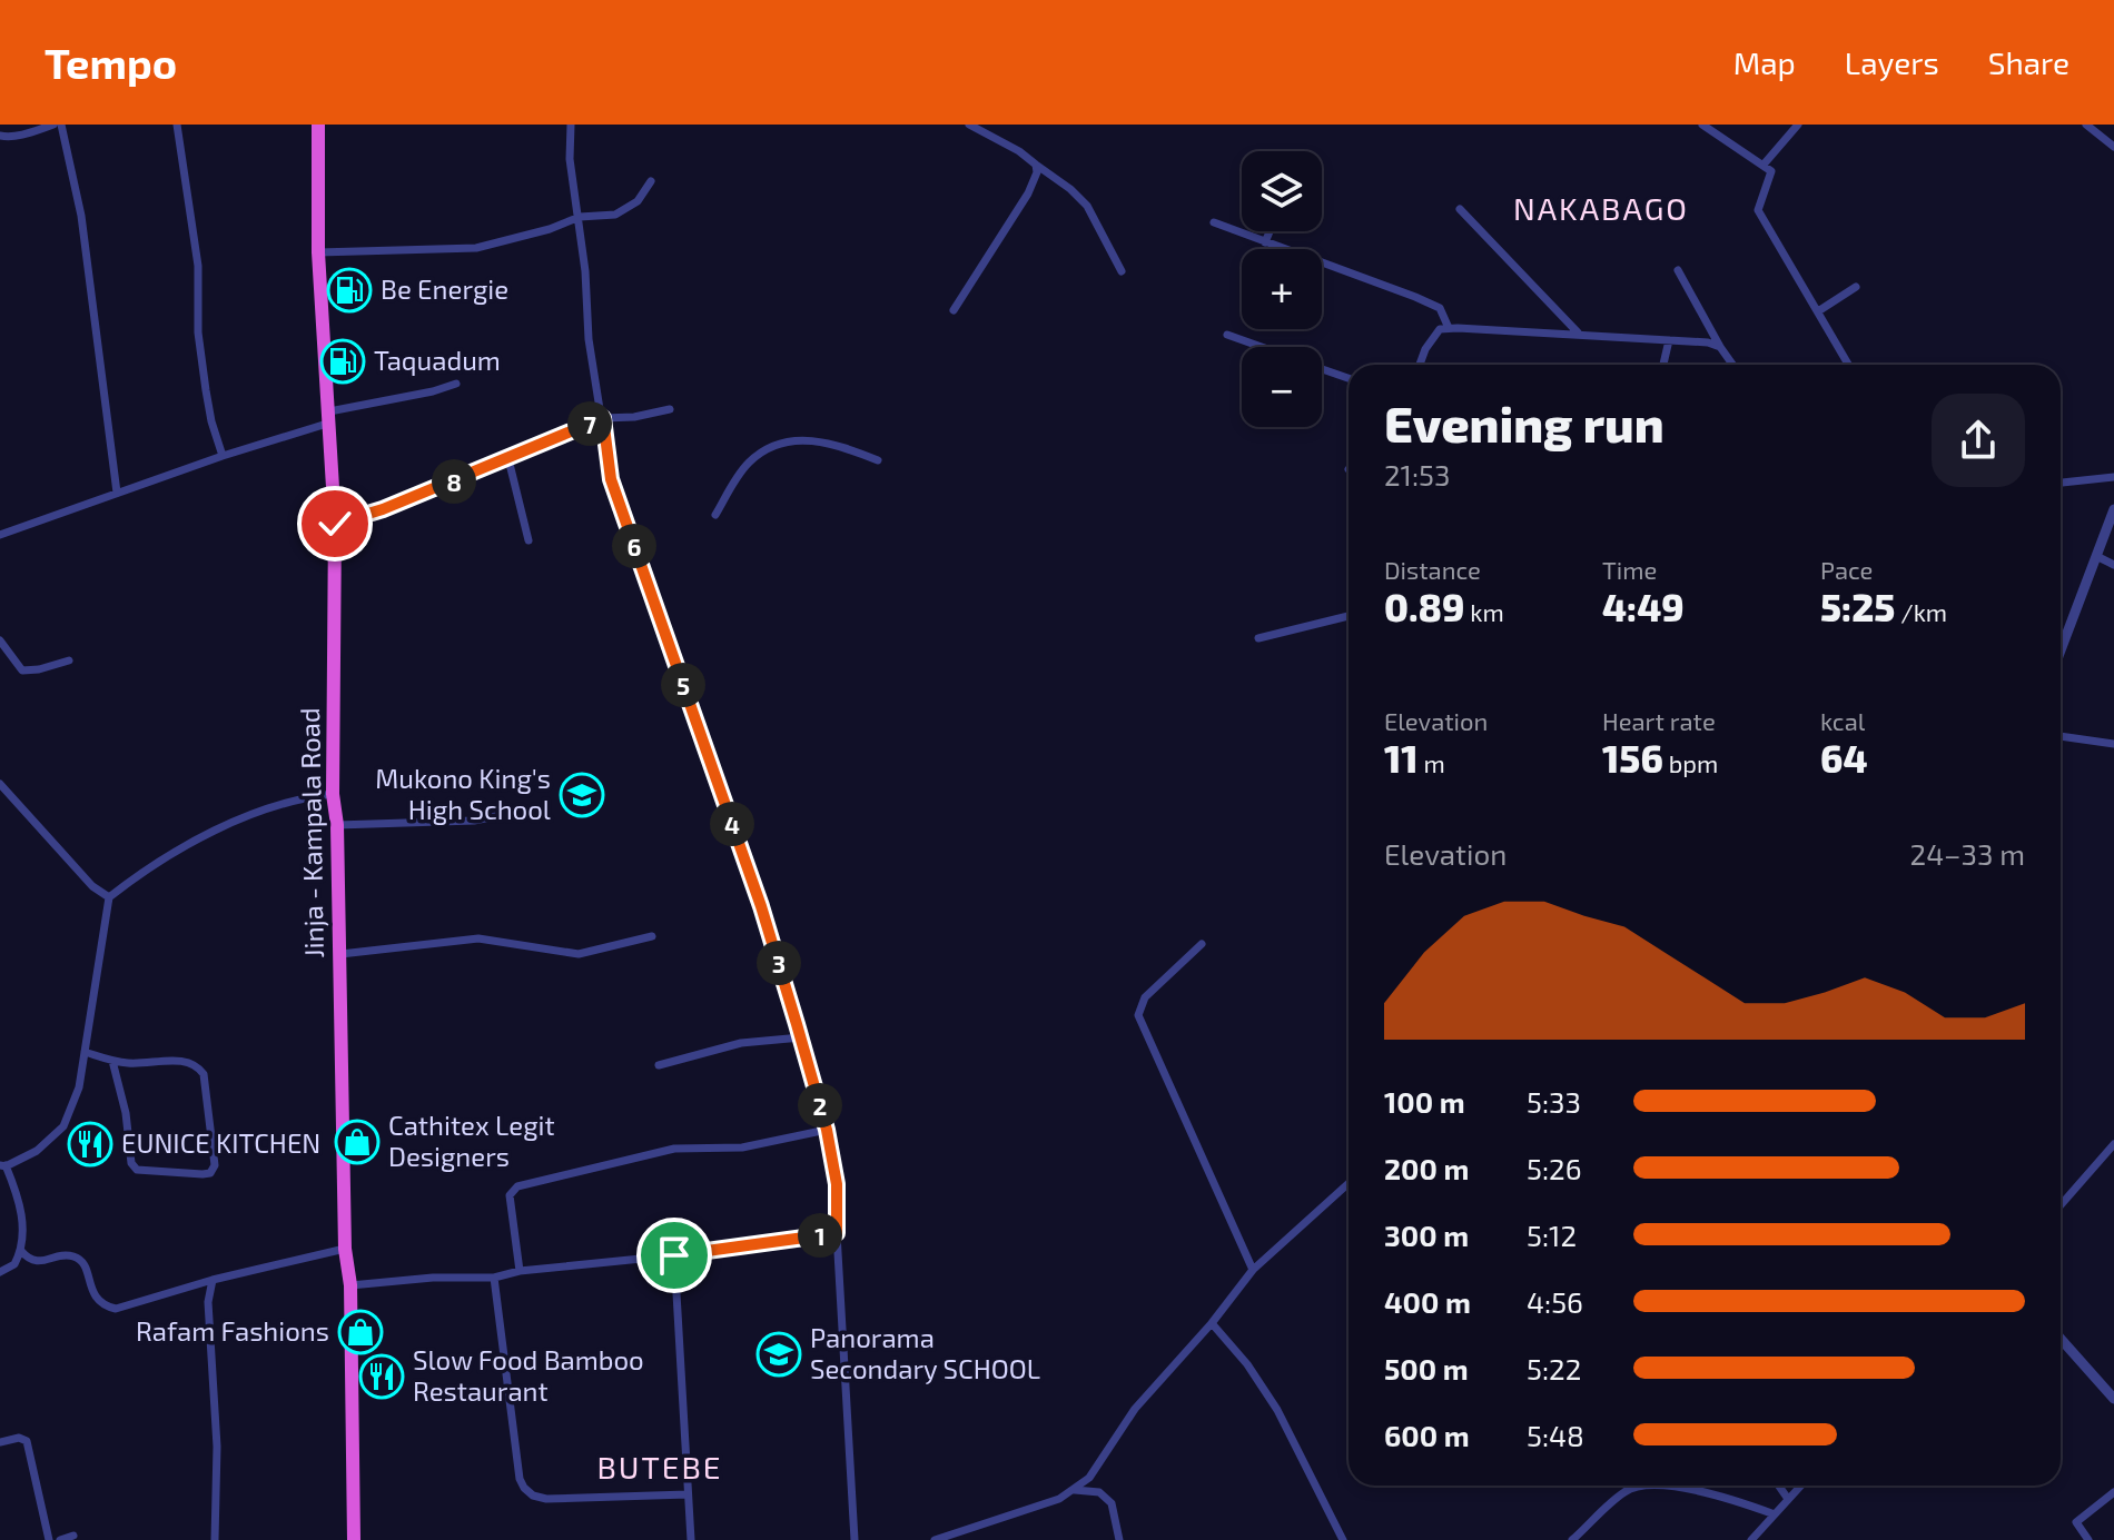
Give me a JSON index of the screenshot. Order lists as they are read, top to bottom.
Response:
{
  "streets": {
    "highway": ["Jinja - Kampala Road"]
  },
  "districts": ["NAKABAGO", "BUTEBE"],
  "places": {
    "fuel station": ["Be Energie", "Taquadum"],
    "school or university": ["Mukono King's High School", "Panorama Secondary SCHOOL"],
    "shop": ["Cathitex Legit Designers", "Rafam Fashions"],
    "restaurant": ["EUNICE KITCHEN", "Slow Food Bamboo Restaurant"]
  },
  "page": {
    "header": "Tempo",
    "nav": ["Map", "Layers", "Share"],
    "map_buttons": ["+", "−"],
    "heading": ["Evening run", "21:53"],
    "pins": [
      "7",
      "8",
      "6",
      "5",
      "4",
      "3",
      "2",
      "1"
    ],
    "stats": [
      ["Distance", "0.89 km"],
      ["Time", "4:49"],
      ["Pace", "5:25 /km"],
      ["Elevation", "11 m"],
      ["Heart rate", "156 bpm"],
      ["kcal", "64"]
    ],
    "chart": ["Elevation", "24–33 m"],
    "list": [
      {
        "name": "100 m",
        "note": "5:33"
      },
      {
        "name": "200 m",
        "note": "5:26"
      },
      {
        "name": "300 m",
        "note": "5:12"
      },
      {
        "name": "400 m",
        "note": "4:56"
      },
      {
        "name": "500 m",
        "note": "5:22"
      },
      {
        "name": "600 m",
        "note": "5:48"
      }
    ]
  }
}
